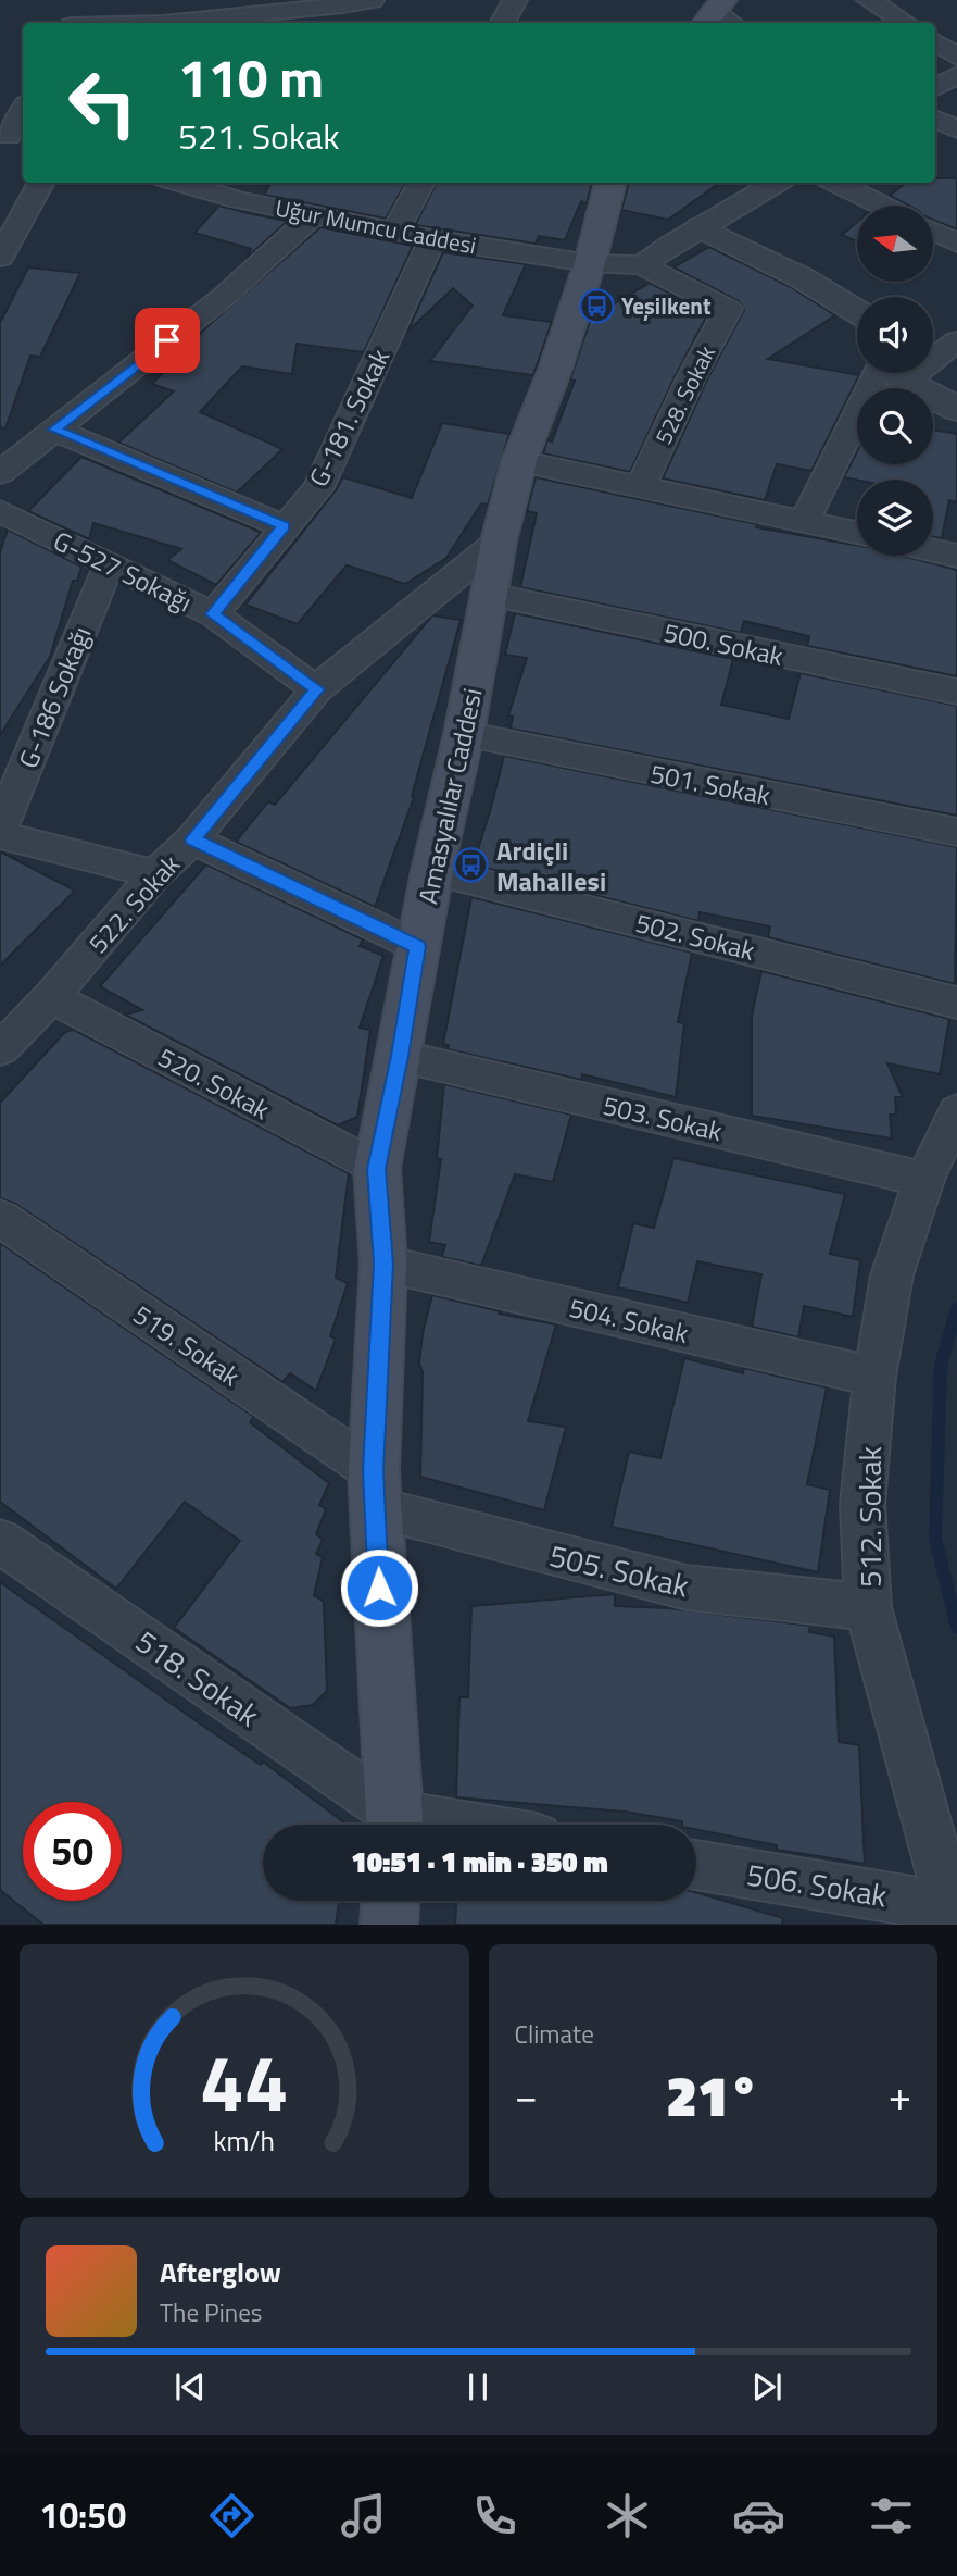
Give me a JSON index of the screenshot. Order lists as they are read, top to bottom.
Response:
{
  "streets": {
    "main road": ["Amasyalılar Caddesi"],
    "street": [
      "Uğur Mumcu Caddesi",
      "528. Sokak",
      "G-181. Sokak",
      "G-527 Sokağı",
      "500. Sokak",
      "G-186 Sokağı",
      "501. Sokak",
      "522. Sokak",
      "502. Sokak",
      "520. Sokak",
      "503. Sokak",
      "504. Sokak",
      "519. Sokak",
      "512. Sokak",
      "505. Sokak",
      "518. Sokak",
      "506. Sokak"
    ]
  },
  "crossings": [
    ["Uğur Mumcu Caddesi", "528. Sokak"],
    ["Uğur Mumcu Caddesi", "G-181. Sokak"],
    ["Uğur Mumcu Caddesi", "Amasyalılar Caddesi"],
    ["G-181. Sokak", "G-527 Sokağı"],
    ["G-527 Sokağı", "G-186 Sokağı"],
    ["G-527 Sokağı", "522. Sokak"],
    ["500. Sokak", "Amasyalılar Caddesi"],
    ["501. Sokak", "Amasyalılar Caddesi"],
    ["Amasyalılar Caddesi", "522. Sokak"],
    ["Amasyalılar Caddesi", "502. Sokak"],
    ["Amasyalılar Caddesi", "520. Sokak"],
    ["Amasyalılar Caddesi", "503. Sokak"],
    ["Amasyalılar Caddesi", "504. Sokak"],
    ["Amasyalılar Caddesi", "519. Sokak"],
    ["Amasyalılar Caddesi", "505. Sokak"],
    ["522. Sokak", "520. Sokak"],
    ["503. Sokak", "512. Sokak"],
    ["504. Sokak", "512. Sokak"],
    ["519. Sokak", "505. Sokak"],
    ["512. Sokak", "505. Sokak"],
    ["512. Sokak", "506. Sokak"]
  ],
  "places": {
    "bus stop": ["Yeşilkent", "Ardiçli Mahallesi"]
  },
  "north": "left",
  "page": {
    "turn": ["110 m", "521. Sokak"],
    "limit": "50",
    "trip": "10:51 · 1 min · 350 m",
    "tile": "Climate",
    "heat": ["−", "21°", "+"],
    "song": ["Afterglow", "The Pines"],
    "tabs": "10:50",
    "gauge": ["44", "km/h"]
  }
}
